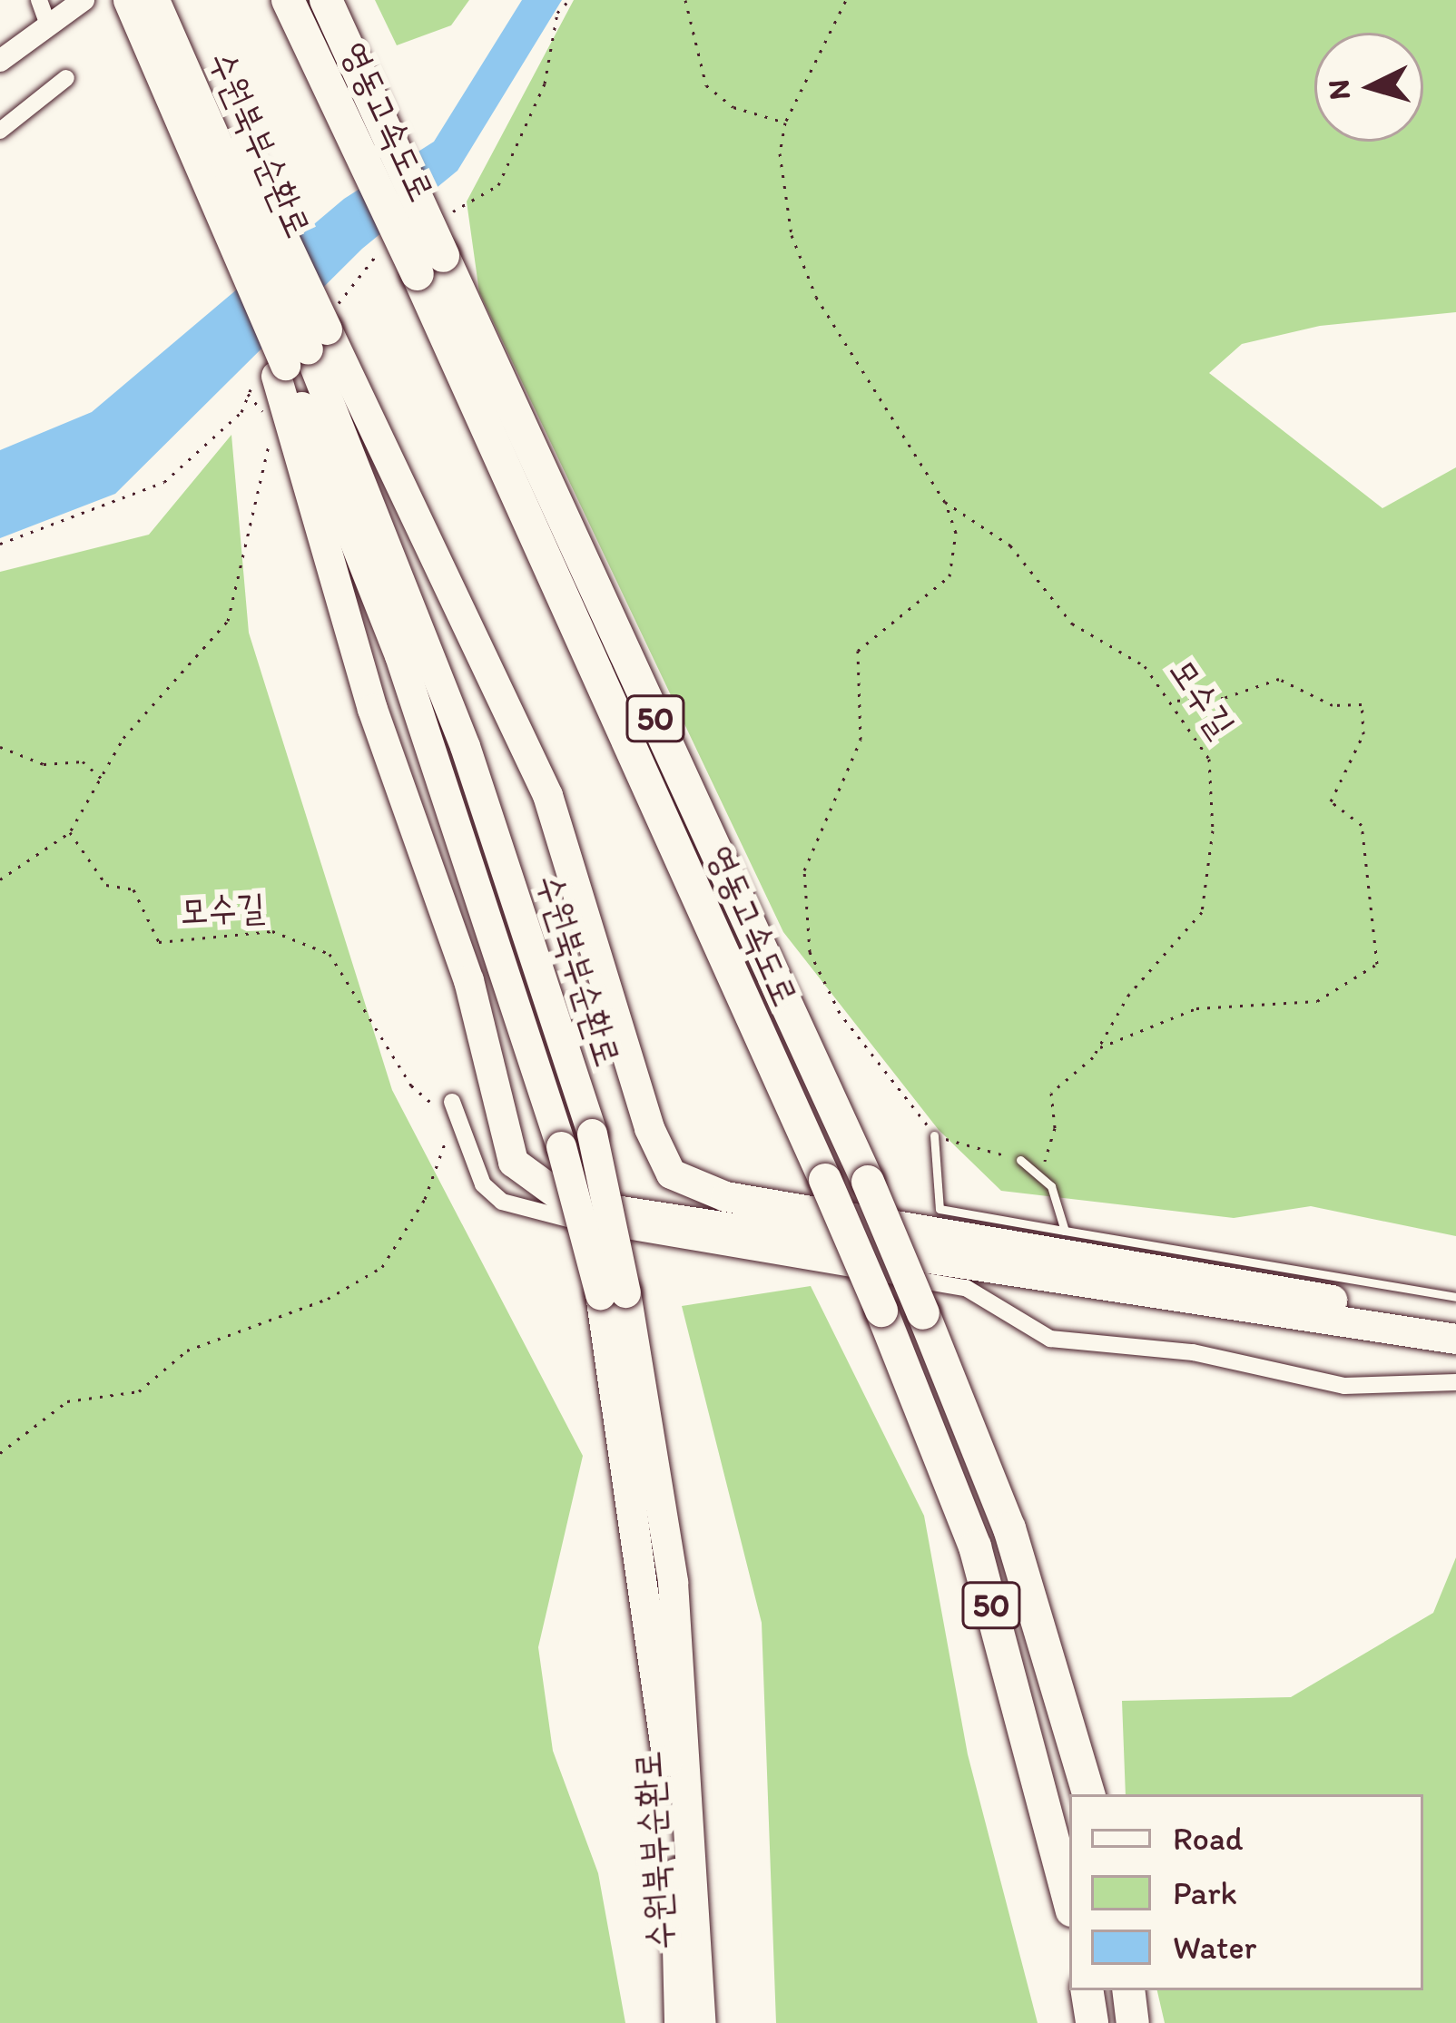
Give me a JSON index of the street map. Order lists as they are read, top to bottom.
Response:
{
  "streets": {
    "highway": ["영동고속도로", "수원북부순환로", "50"],
    "path": ["모수길"]
  },
  "legend": ["Road", "Park", "Water"],
  "north": "left"
}
